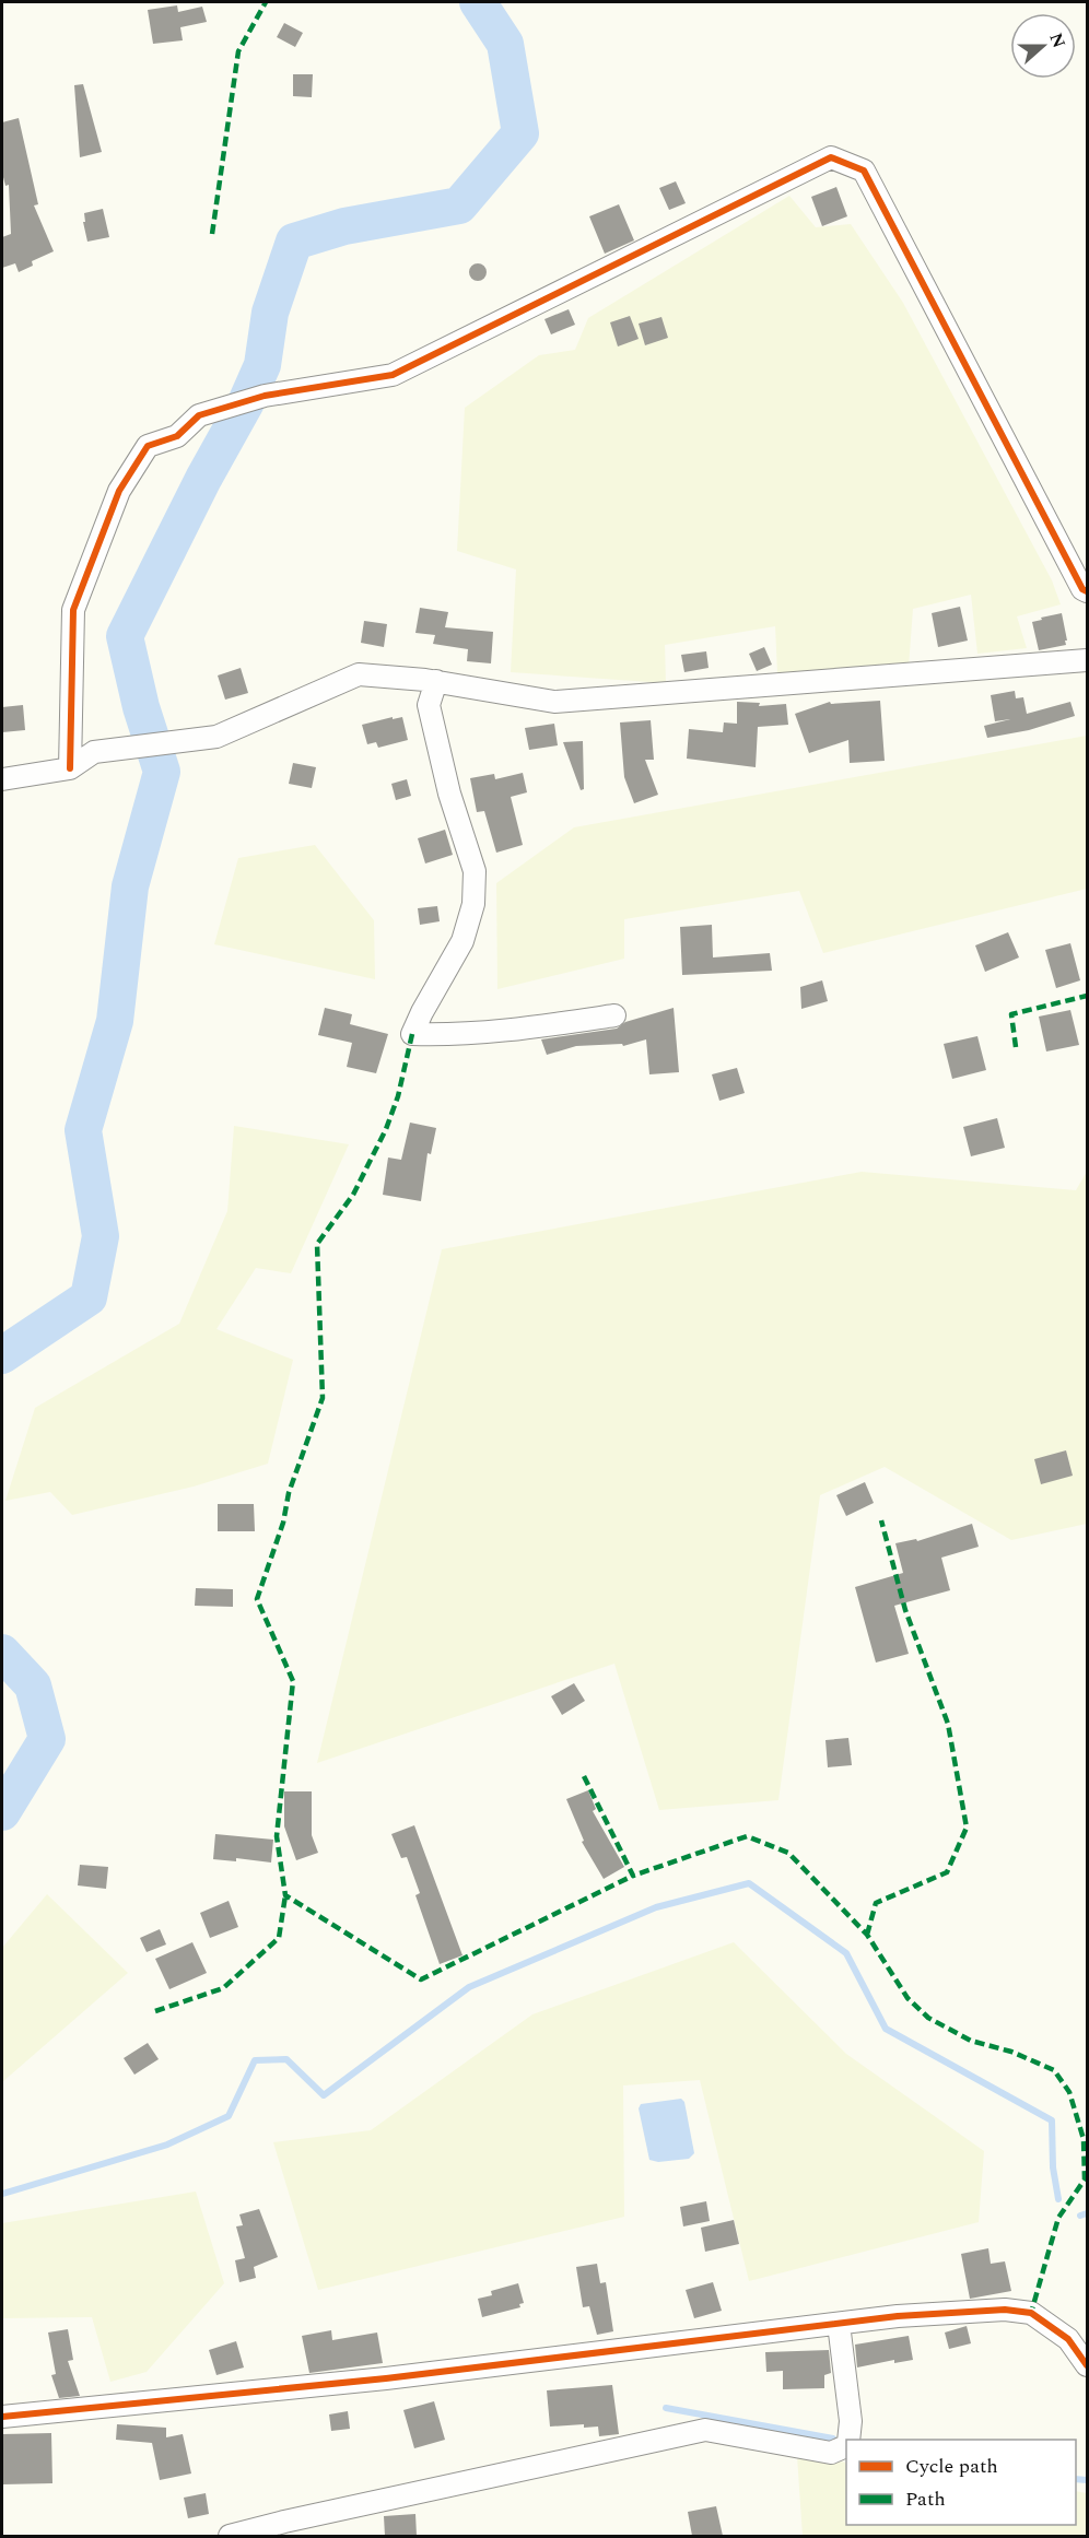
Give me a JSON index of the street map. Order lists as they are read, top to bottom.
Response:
{
  "legend": ["Cycle path", "Path"],
  "north": "right"
}
